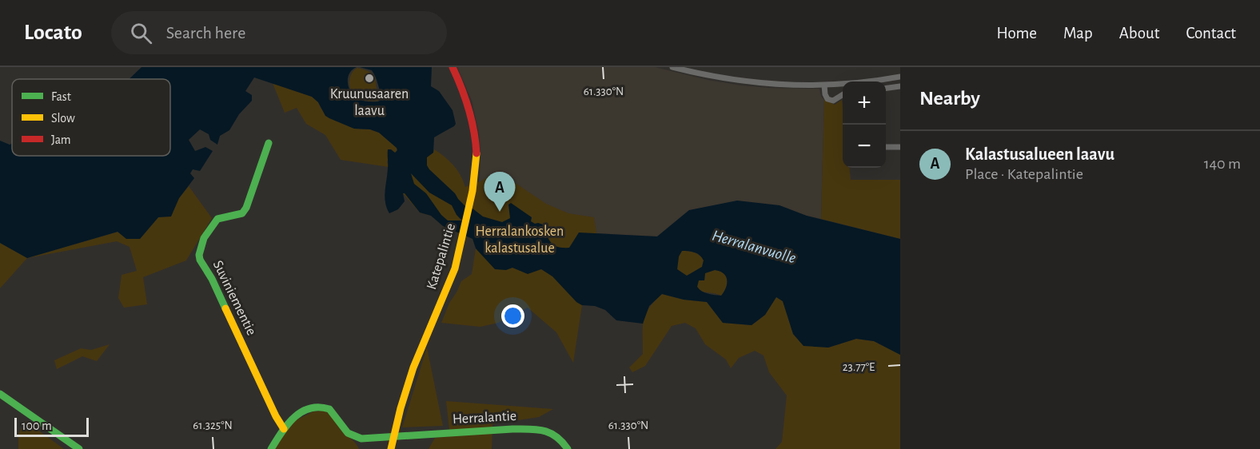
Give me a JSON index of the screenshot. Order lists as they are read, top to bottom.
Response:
{
  "streets": {
    "street": ["Katepalintie", "Suviniementie", "Herralantie"]
  },
  "crossings": [
    ["Katepalintie", "Herralantie"],
    ["Suviniementie", "Herralantie"]
  ],
  "water": ["Herralanvuolle"],
  "parks": ["Herralankosken kalastusalue"],
  "places": ["Kruunusaaren laavu"],
  "legend": ["Fast", "Slow", "Jam"],
  "scale_bar": "100 m",
  "page": {
    "header": "Locato",
    "search": "Search here",
    "nav": [
      "Home",
      "Map",
      "About",
      "Contact"
    ],
    "heading": "Nearby",
    "map_buttons": ["+", "−"],
    "list": [
      {
        "mark": "A",
        "name": "Kalastusalueen laavu",
        "note": "Place · Katepalintie",
        "value": "140 m"
      }
    ],
    "pins": "A",
    "scale": "100 m"
  },
  "coordinates": ["61.330°N", "23.77°E", "61.325°N"]
}
